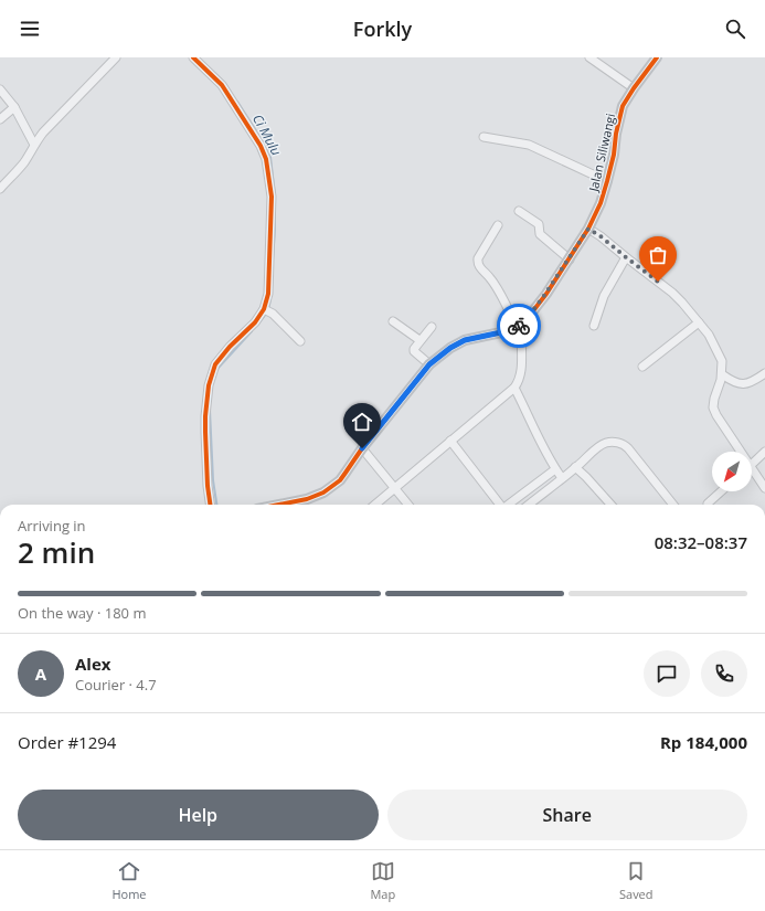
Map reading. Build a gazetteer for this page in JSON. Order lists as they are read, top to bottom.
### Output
{
  "streets": {
    "street": ["Jalan Siliwangi"]
  },
  "water": ["Ci Mulu"],
  "north": "bottom left",
  "page": {
    "header": "Forkly",
    "heading": ["2 min", "Arriving in", "08:32–08:37"],
    "panel": [
      "Alex",
      "Courier · 4.7",
      "Order #1294",
      "Rp 184,000"
    ],
    "bar": "On the way · 180 m",
    "round": "A",
    "buttons": ["Help", "Share"],
    "tabs": ["Home", "Map", "Saved"]
  }
}
